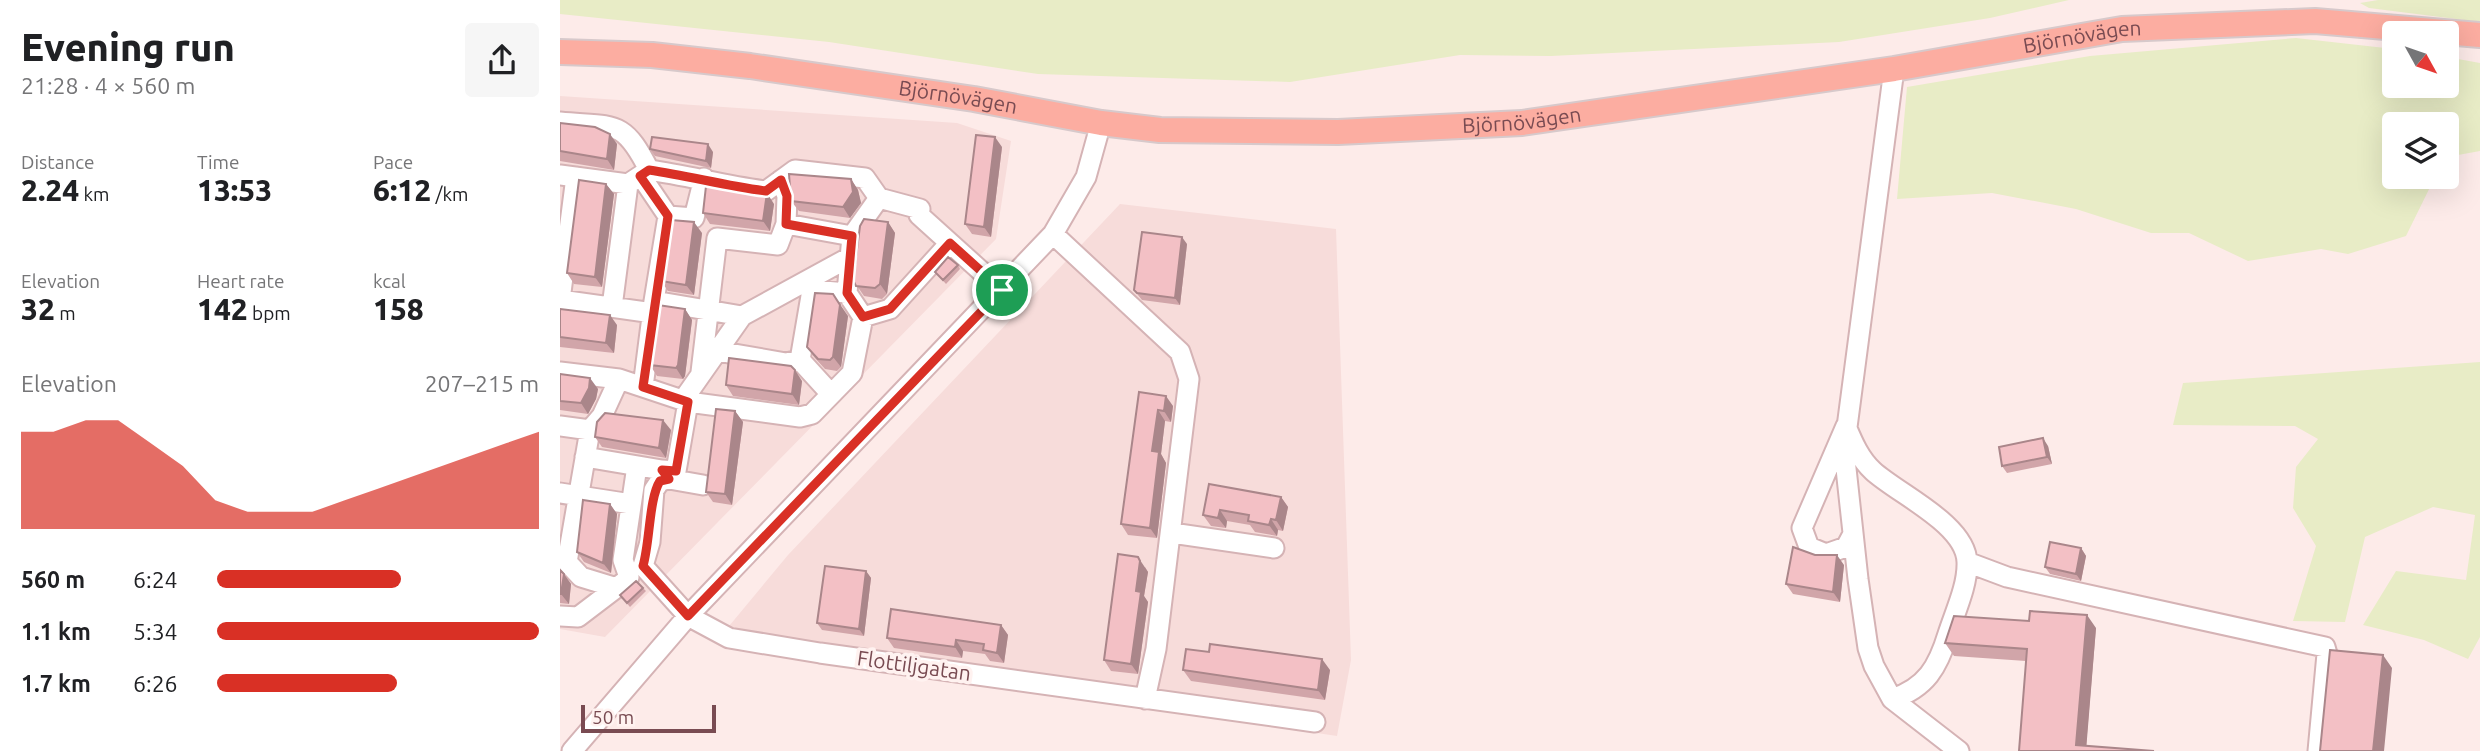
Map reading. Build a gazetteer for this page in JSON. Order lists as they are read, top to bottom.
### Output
{
  "streets": {
    "main road": ["Björnövägen"],
    "street": ["Flottiljgatan"]
  },
  "scale_bar": "50 m",
  "north": "bottom right",
  "page": {
    "heading": ["Evening run", "21:28 · 4 × 560 m"],
    "stats": [
      ["Distance", "2.24 km"],
      ["Time", "13:53"],
      ["Pace", "6:12 /km"],
      ["Elevation", "32 m"],
      ["Heart rate", "142 bpm"],
      ["kcal", "158"]
    ],
    "chart": ["Elevation", "207–215 m"],
    "list": [
      {
        "name": "560 m",
        "note": "6:24"
      },
      {
        "name": "1.1 km",
        "note": "5:34"
      },
      {
        "name": "1.7 km",
        "note": "6:26"
      }
    ],
    "scale": "50 m"
  }
}
